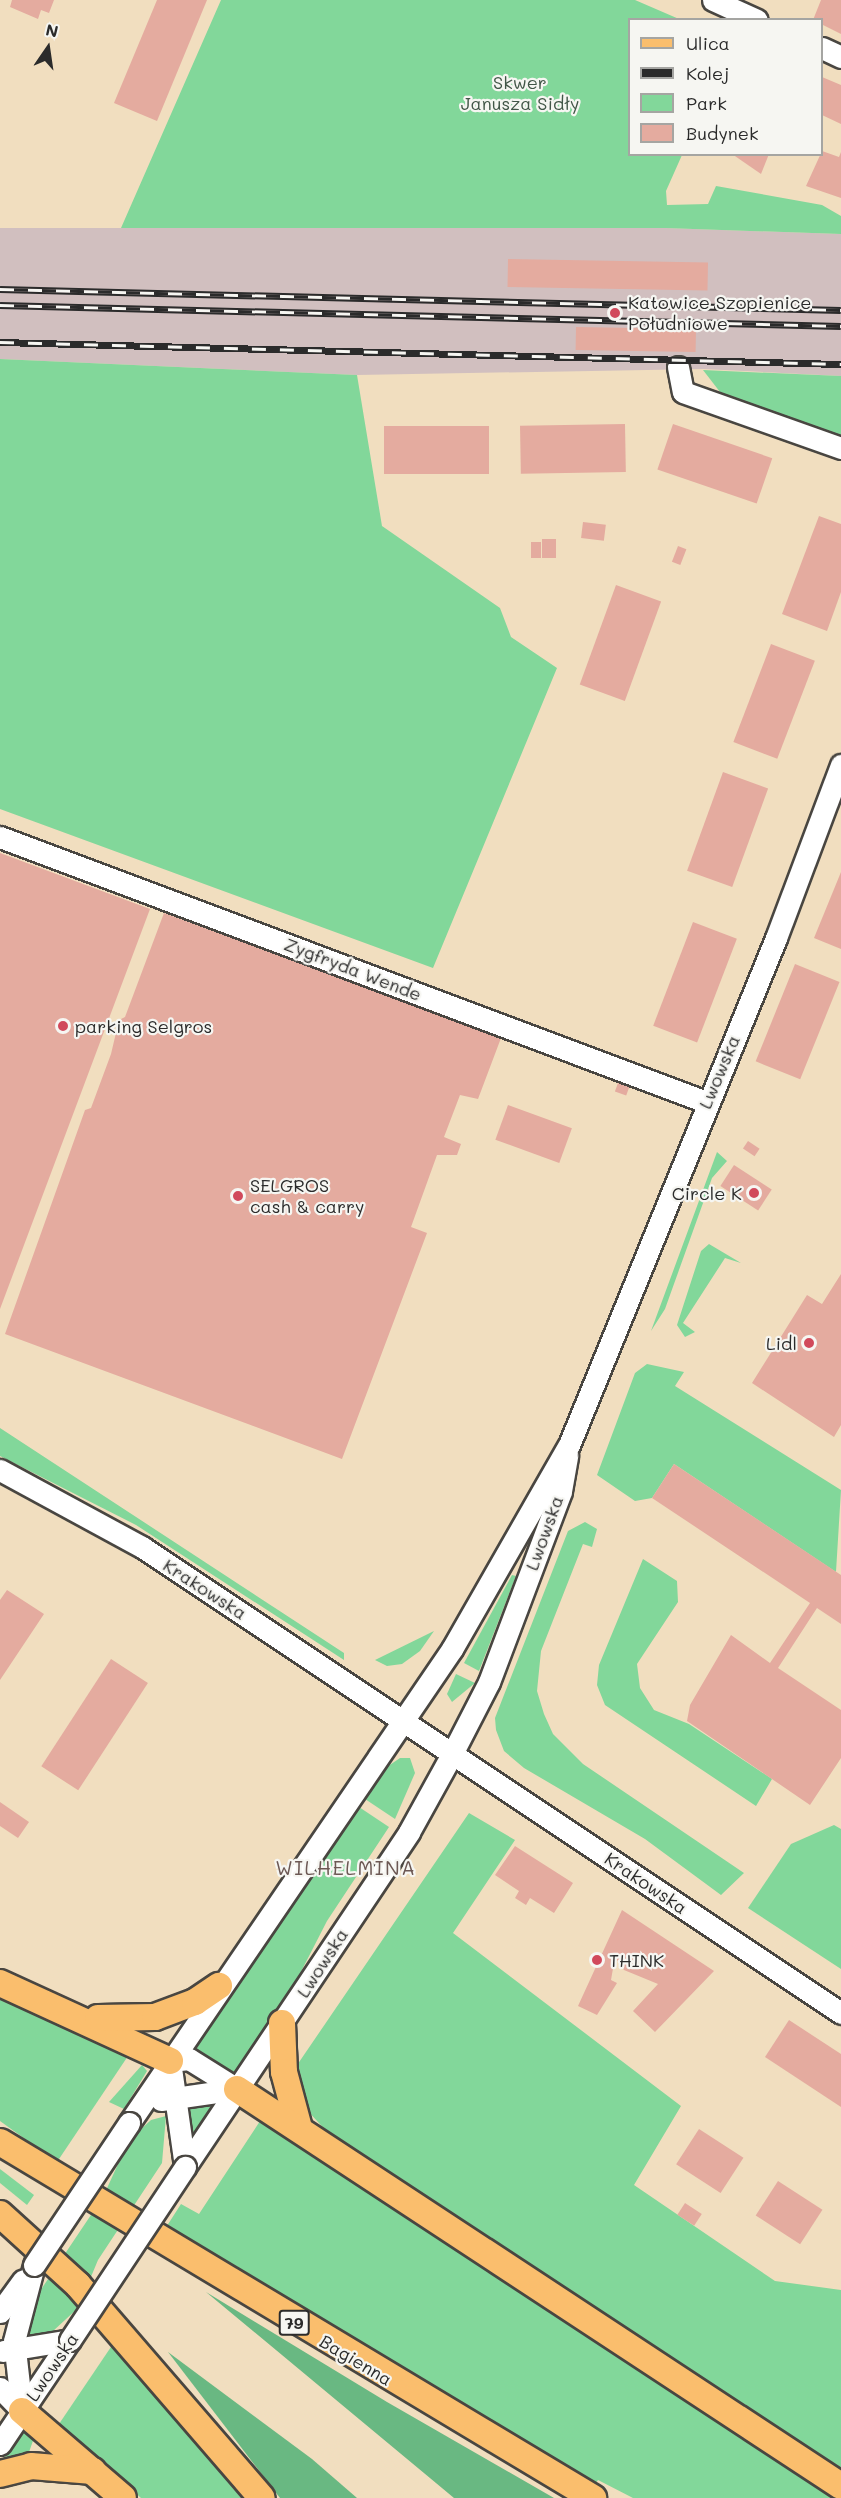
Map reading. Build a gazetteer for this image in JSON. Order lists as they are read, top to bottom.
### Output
{
  "streets": {
    "main road": ["79", "Bagienna"],
    "street": ["Zygfryda Wende", "Lwowska", "Krakowska"]
  },
  "crossings": [
    ["Zygfryda Wende", "Lwowska"],
    ["Lwowska", "Krakowska"]
  ],
  "districts": ["WILHELMINA"],
  "parks": ["Skwer Janusza Sidły"],
  "places": [
    "Katowice Szopienice Południowe",
    "parking Selgros",
    "Circle K",
    "SELGROS cash & carry",
    "Lidl",
    "THINK"
  ],
  "legend": [
    "Ulica",
    "Kolej",
    "Park",
    "Budynek"
  ],
  "north": "top"
}
